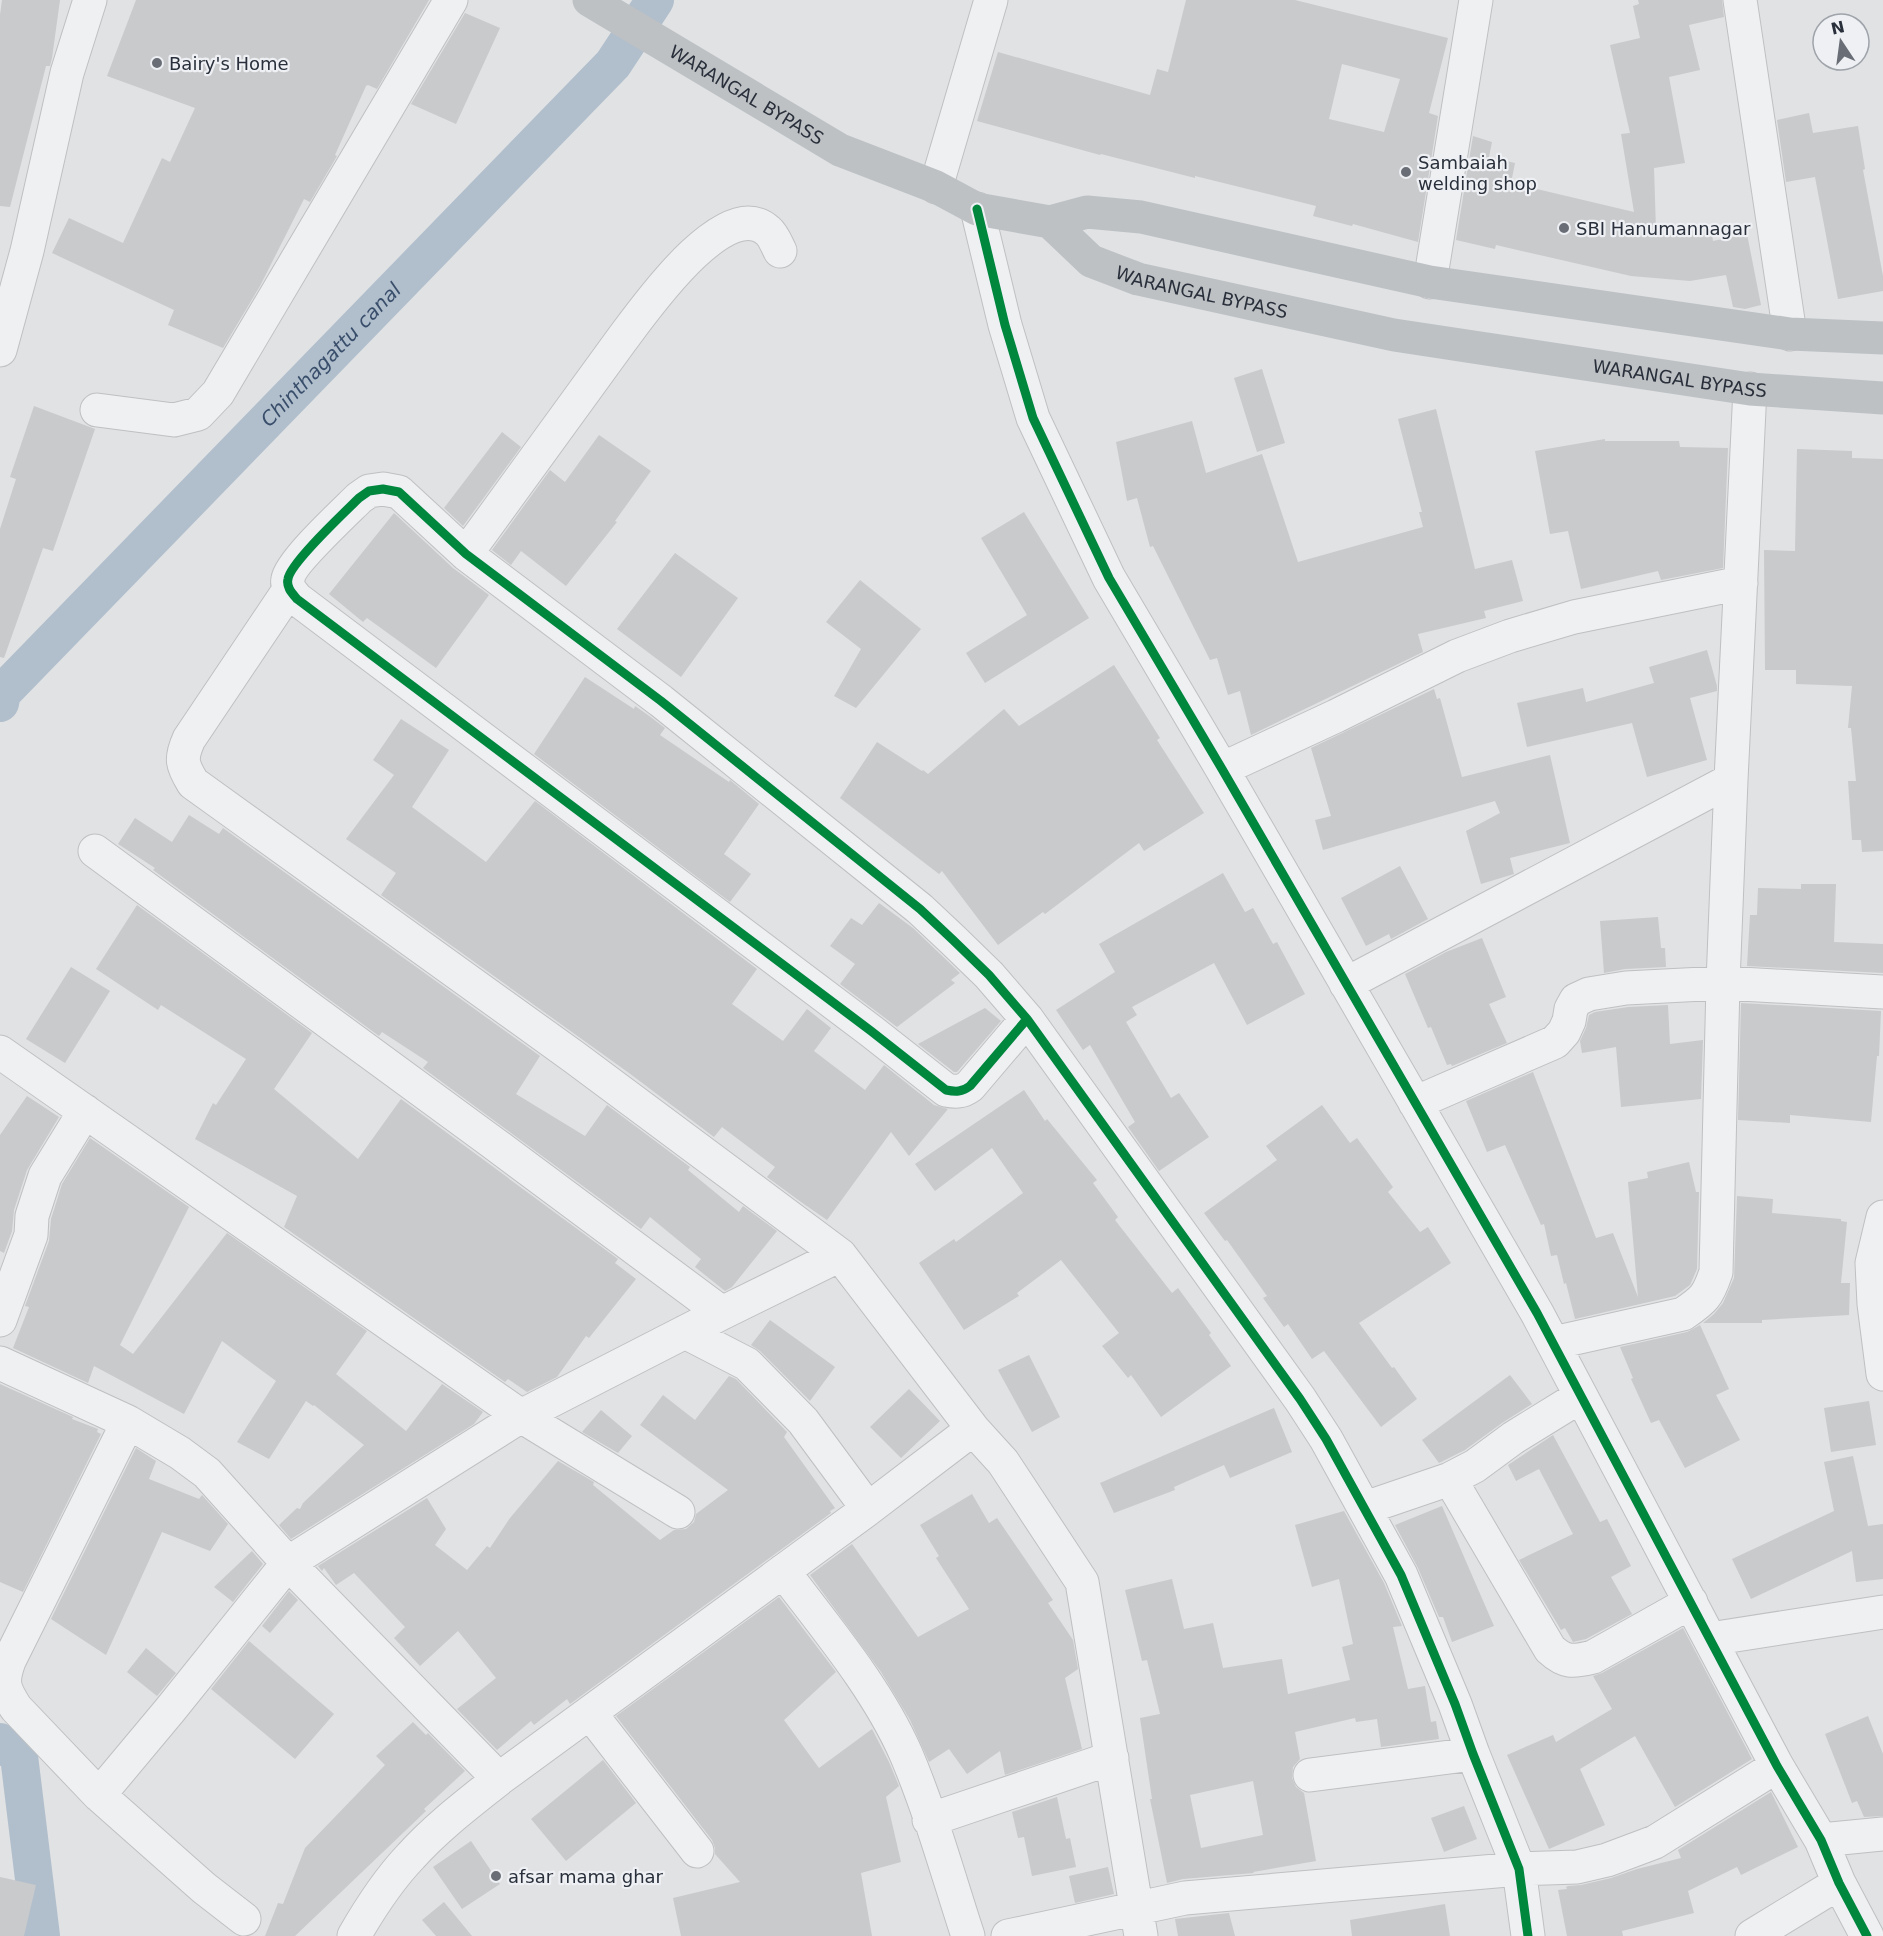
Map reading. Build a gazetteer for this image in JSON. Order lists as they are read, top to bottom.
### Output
{
  "streets": {
    "main road": ["WARANGAL BYPASS"]
  },
  "water": ["Chinthagattu canal"],
  "places": [
    "Bairy's Home",
    "Sambaiah welding shop",
    "SBI Hanumannagar",
    "afsar mama ghar"
  ],
  "north": "top"
}
